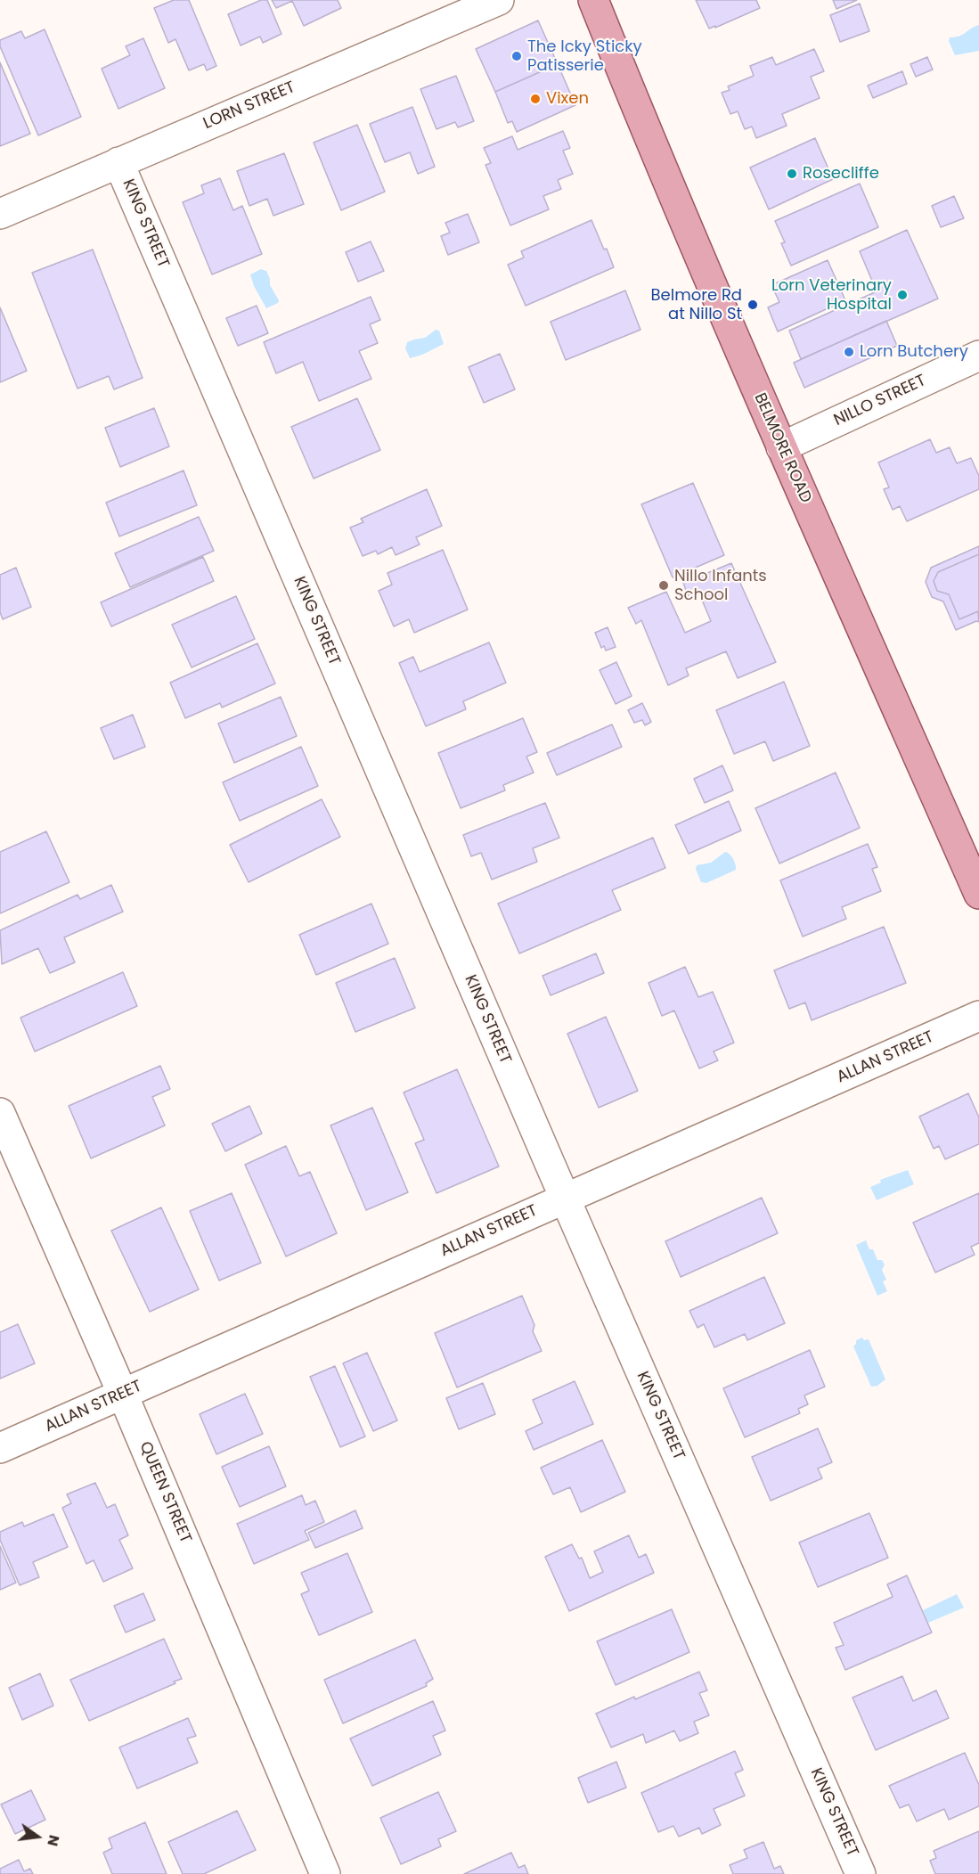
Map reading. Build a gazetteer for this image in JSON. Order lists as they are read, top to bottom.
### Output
{
  "streets": {
    "main road": ["BELMORE ROAD"],
    "street": [
      "LORN STREET",
      "KING STREET",
      "NILLO STREET",
      "ALLAN STREET",
      "QUEEN STREET"
    ]
  },
  "crossings": [
    ["LORN STREET", "KING STREET"],
    ["KING STREET", "ALLAN STREET"],
    ["NILLO STREET", "BELMORE ROAD"],
    ["ALLAN STREET", "QUEEN STREET"]
  ],
  "places": [
    "The Icky Sticky Patisserie",
    "Vixen",
    "Rosecliffe",
    "Lorn Veterinary Hospital",
    "Belmore Rd at Nillo St",
    "Lorn Butchery",
    "Nillo Infants School"
  ],
  "north": "right"
}
